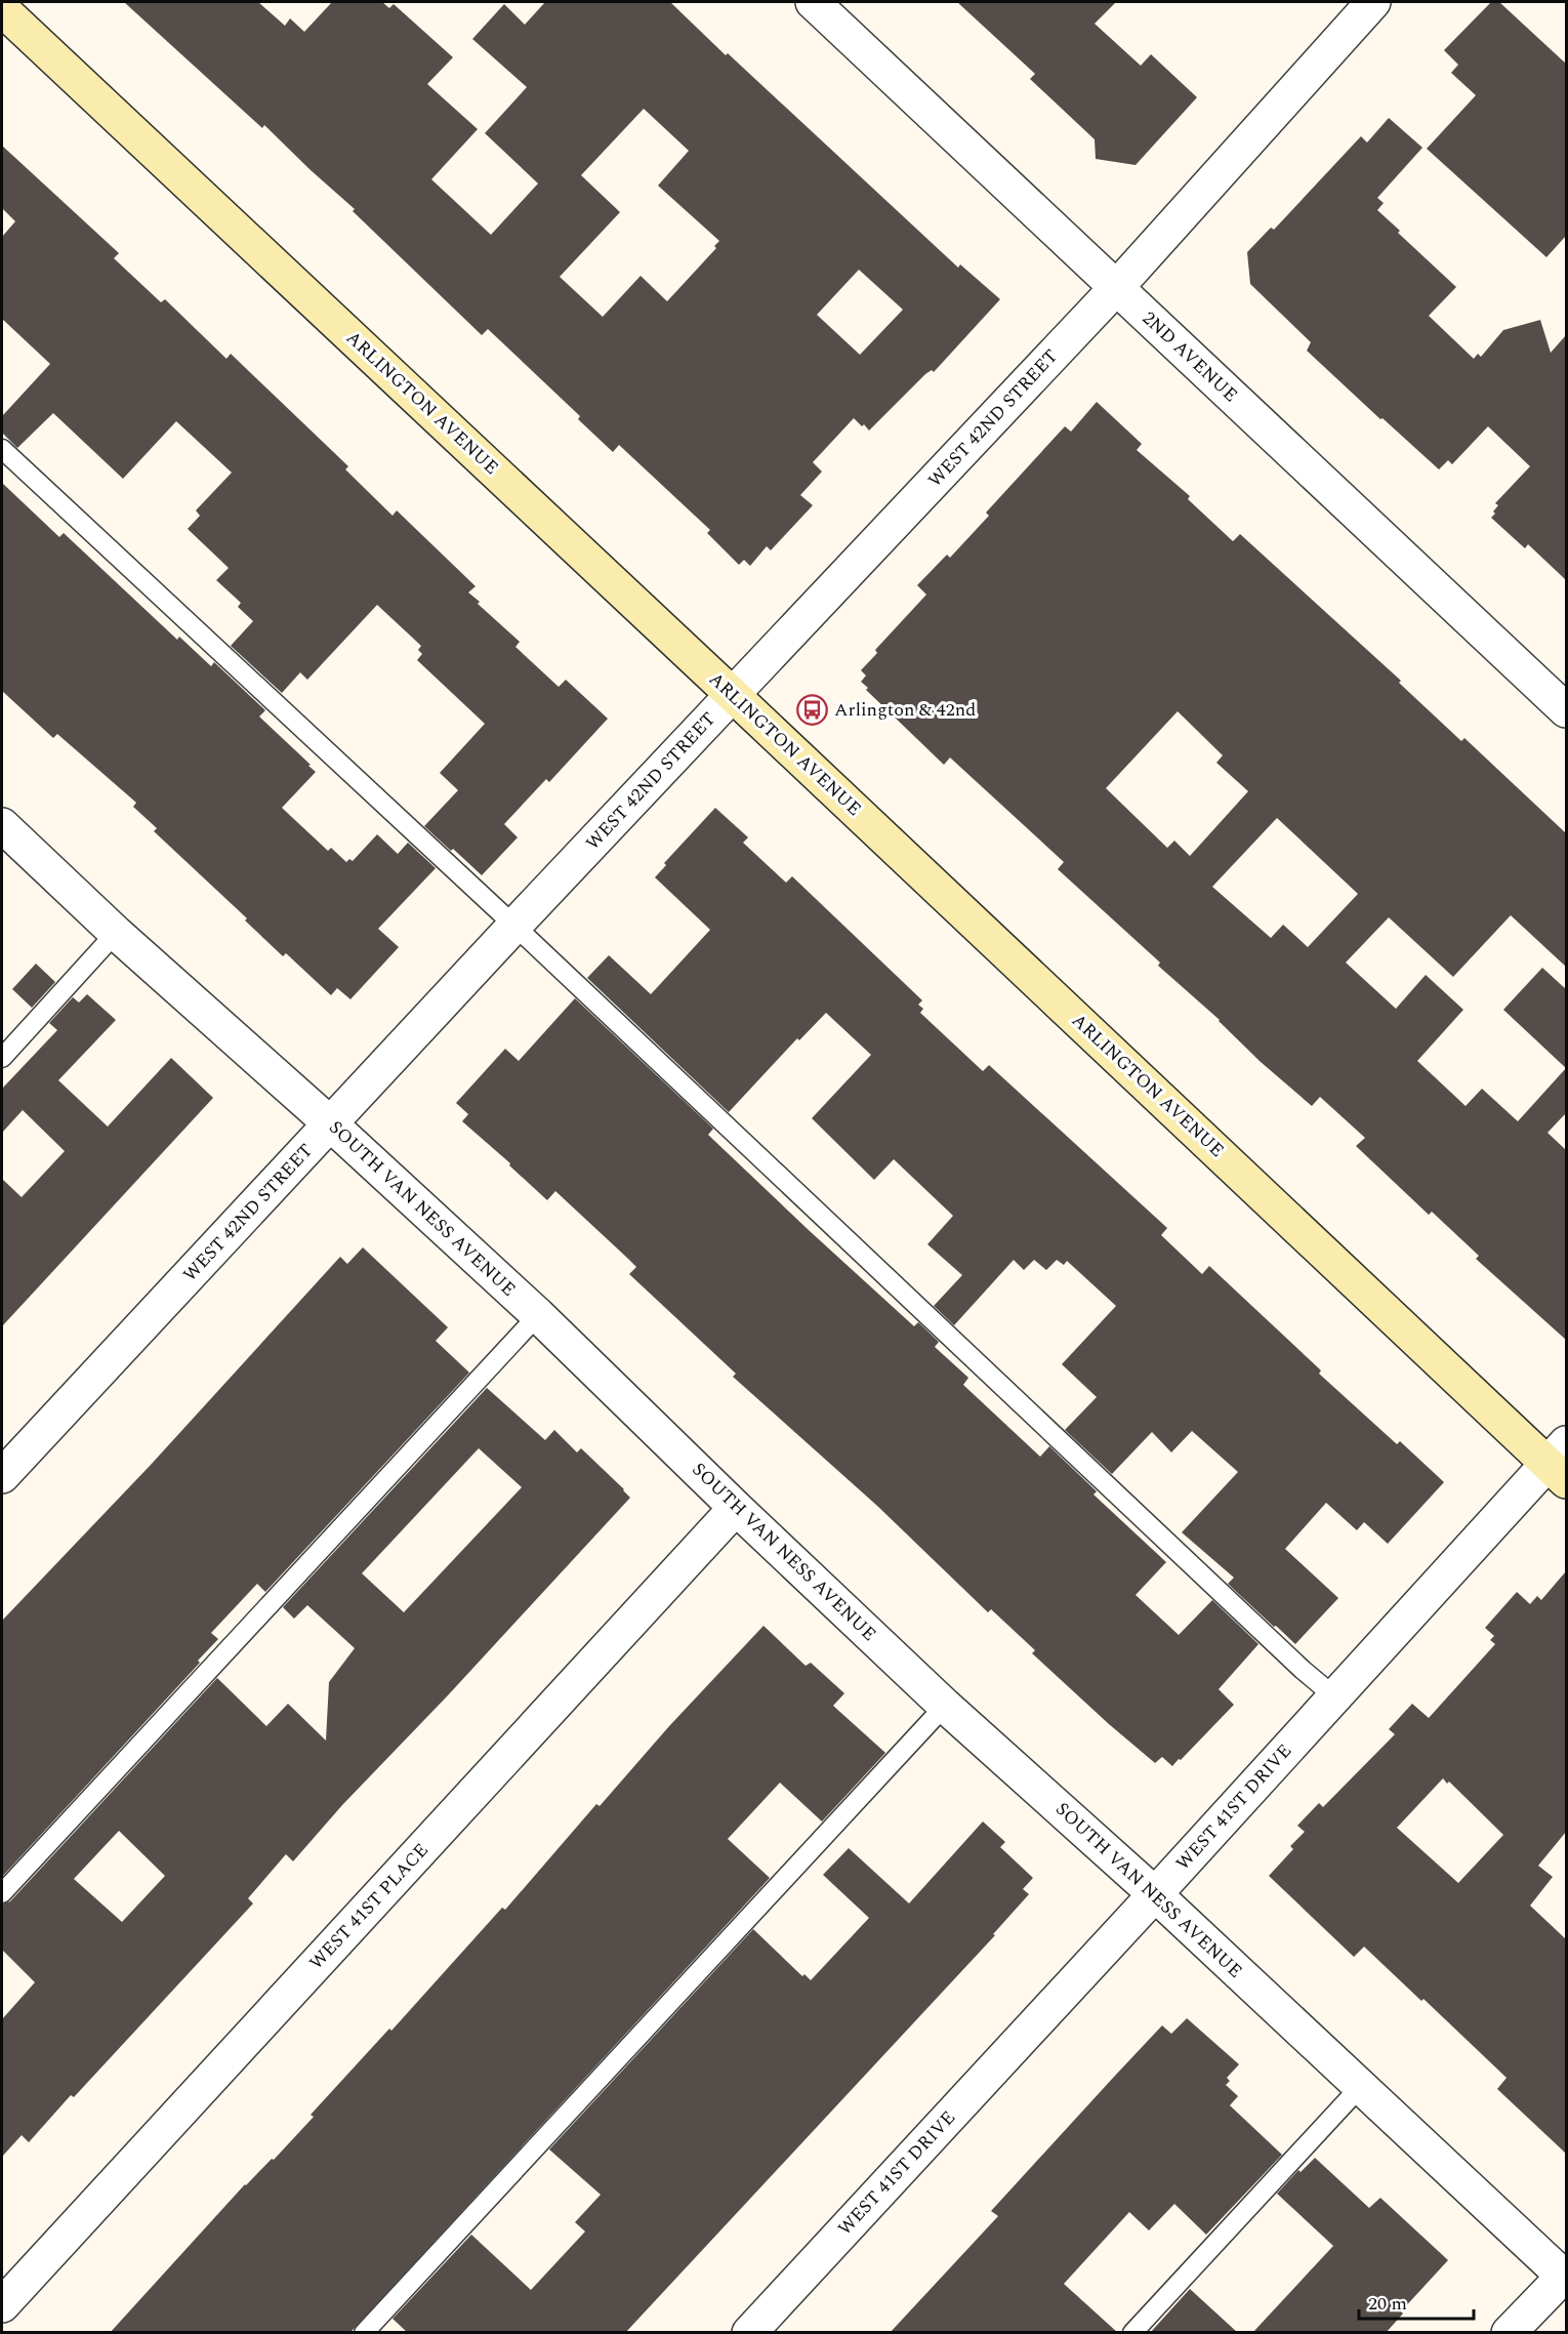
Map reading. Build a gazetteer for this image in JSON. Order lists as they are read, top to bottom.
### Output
{
  "streets": {
    "main road": ["ARLINGTON AVENUE"],
    "street": [
      "2ND AVENUE",
      "WEST 42ND STREET",
      "SOUTH VAN NESS AVENUE",
      "WEST 41ST DRIVE",
      "WEST 41ST PLACE"
    ]
  },
  "crossings": [
    ["2ND AVENUE", "WEST 42ND STREET"],
    ["ARLINGTON AVENUE", "WEST 42ND STREET"],
    ["ARLINGTON AVENUE", "WEST 41ST DRIVE"],
    ["WEST 42ND STREET", "SOUTH VAN NESS AVENUE"],
    ["SOUTH VAN NESS AVENUE", "WEST 41ST DRIVE"],
    ["SOUTH VAN NESS AVENUE", "WEST 41ST PLACE"]
  ],
  "places": {
    "bus stop": ["Arlington & 42nd"]
  },
  "scale_bar": "20 m"
}
